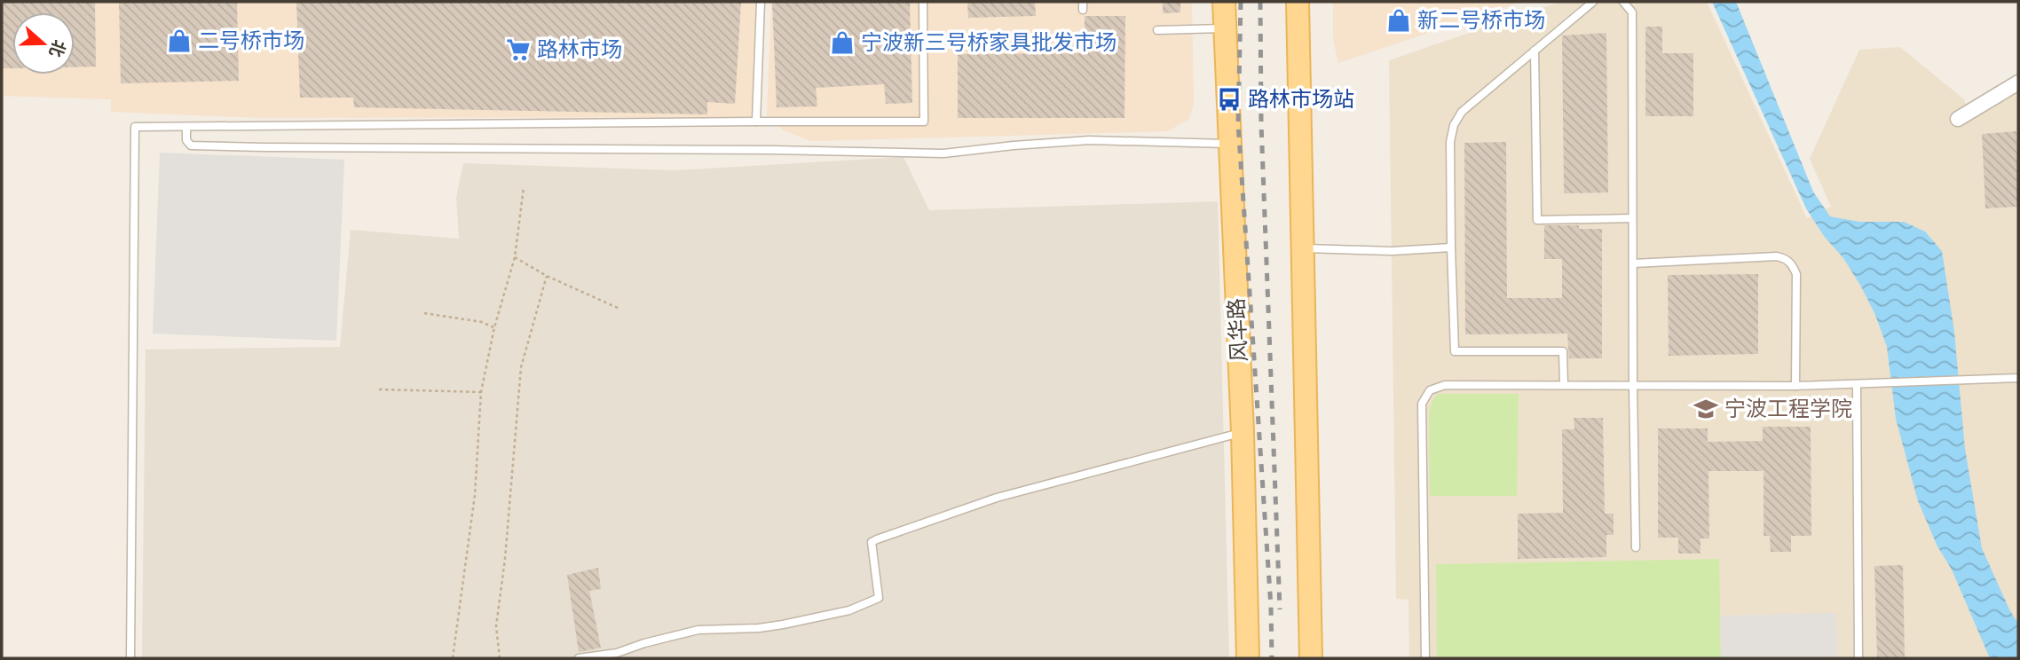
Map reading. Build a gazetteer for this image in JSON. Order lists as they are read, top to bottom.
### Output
{
  "streets": {
    "main road": ["风华路"]
  },
  "places": {
    "shop": ["新二号桥市场", "二号桥市场", "宁波新三号桥家具批发市场"],
    "supermarket": ["路林市场"],
    "bus stop": ["路林市场站"],
    "school or university": ["宁波工程学院"]
  },
  "north": "right"
}
